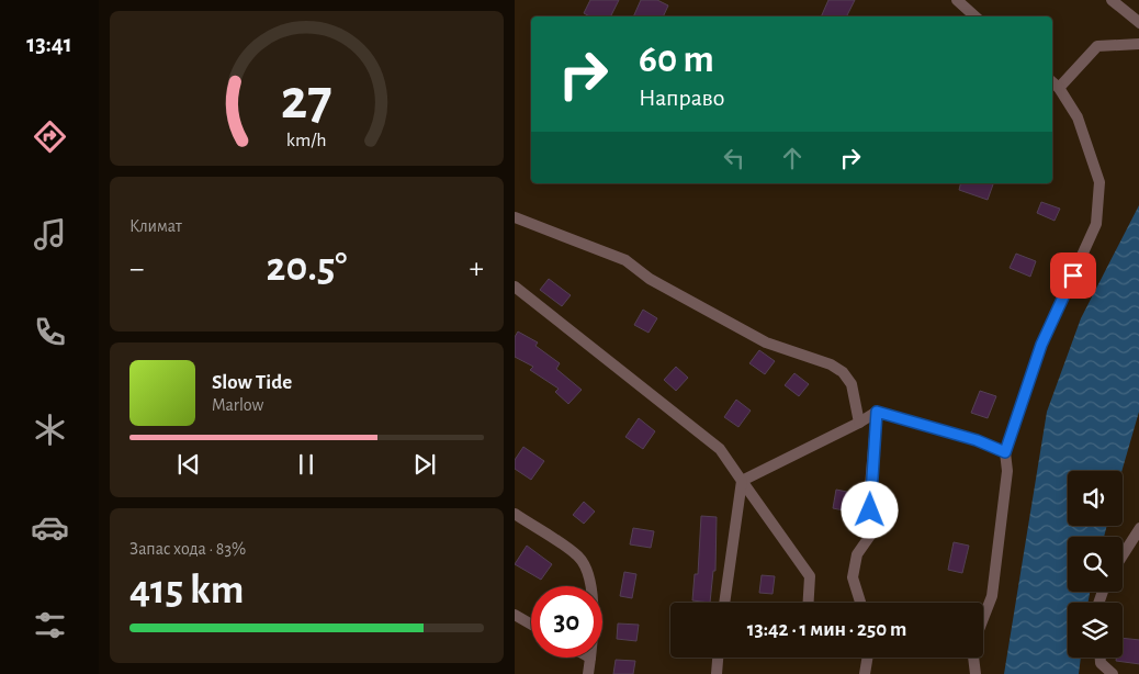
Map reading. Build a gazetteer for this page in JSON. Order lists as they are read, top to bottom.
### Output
{
  "page": {
    "tabs": "13:41",
    "turn": ["60 m", "Направо"],
    "tile": [
      "Климат",
      ["Запас хода · 83%", "415 km"]
    ],
    "heat": ["−", "20.5°", "+"],
    "song": ["Slow Tide", "Marlow"],
    "limit": "30",
    "trip": "13:42 · 1 мин · 250 m",
    "gauge": ["27", "km/h"]
  }
}
